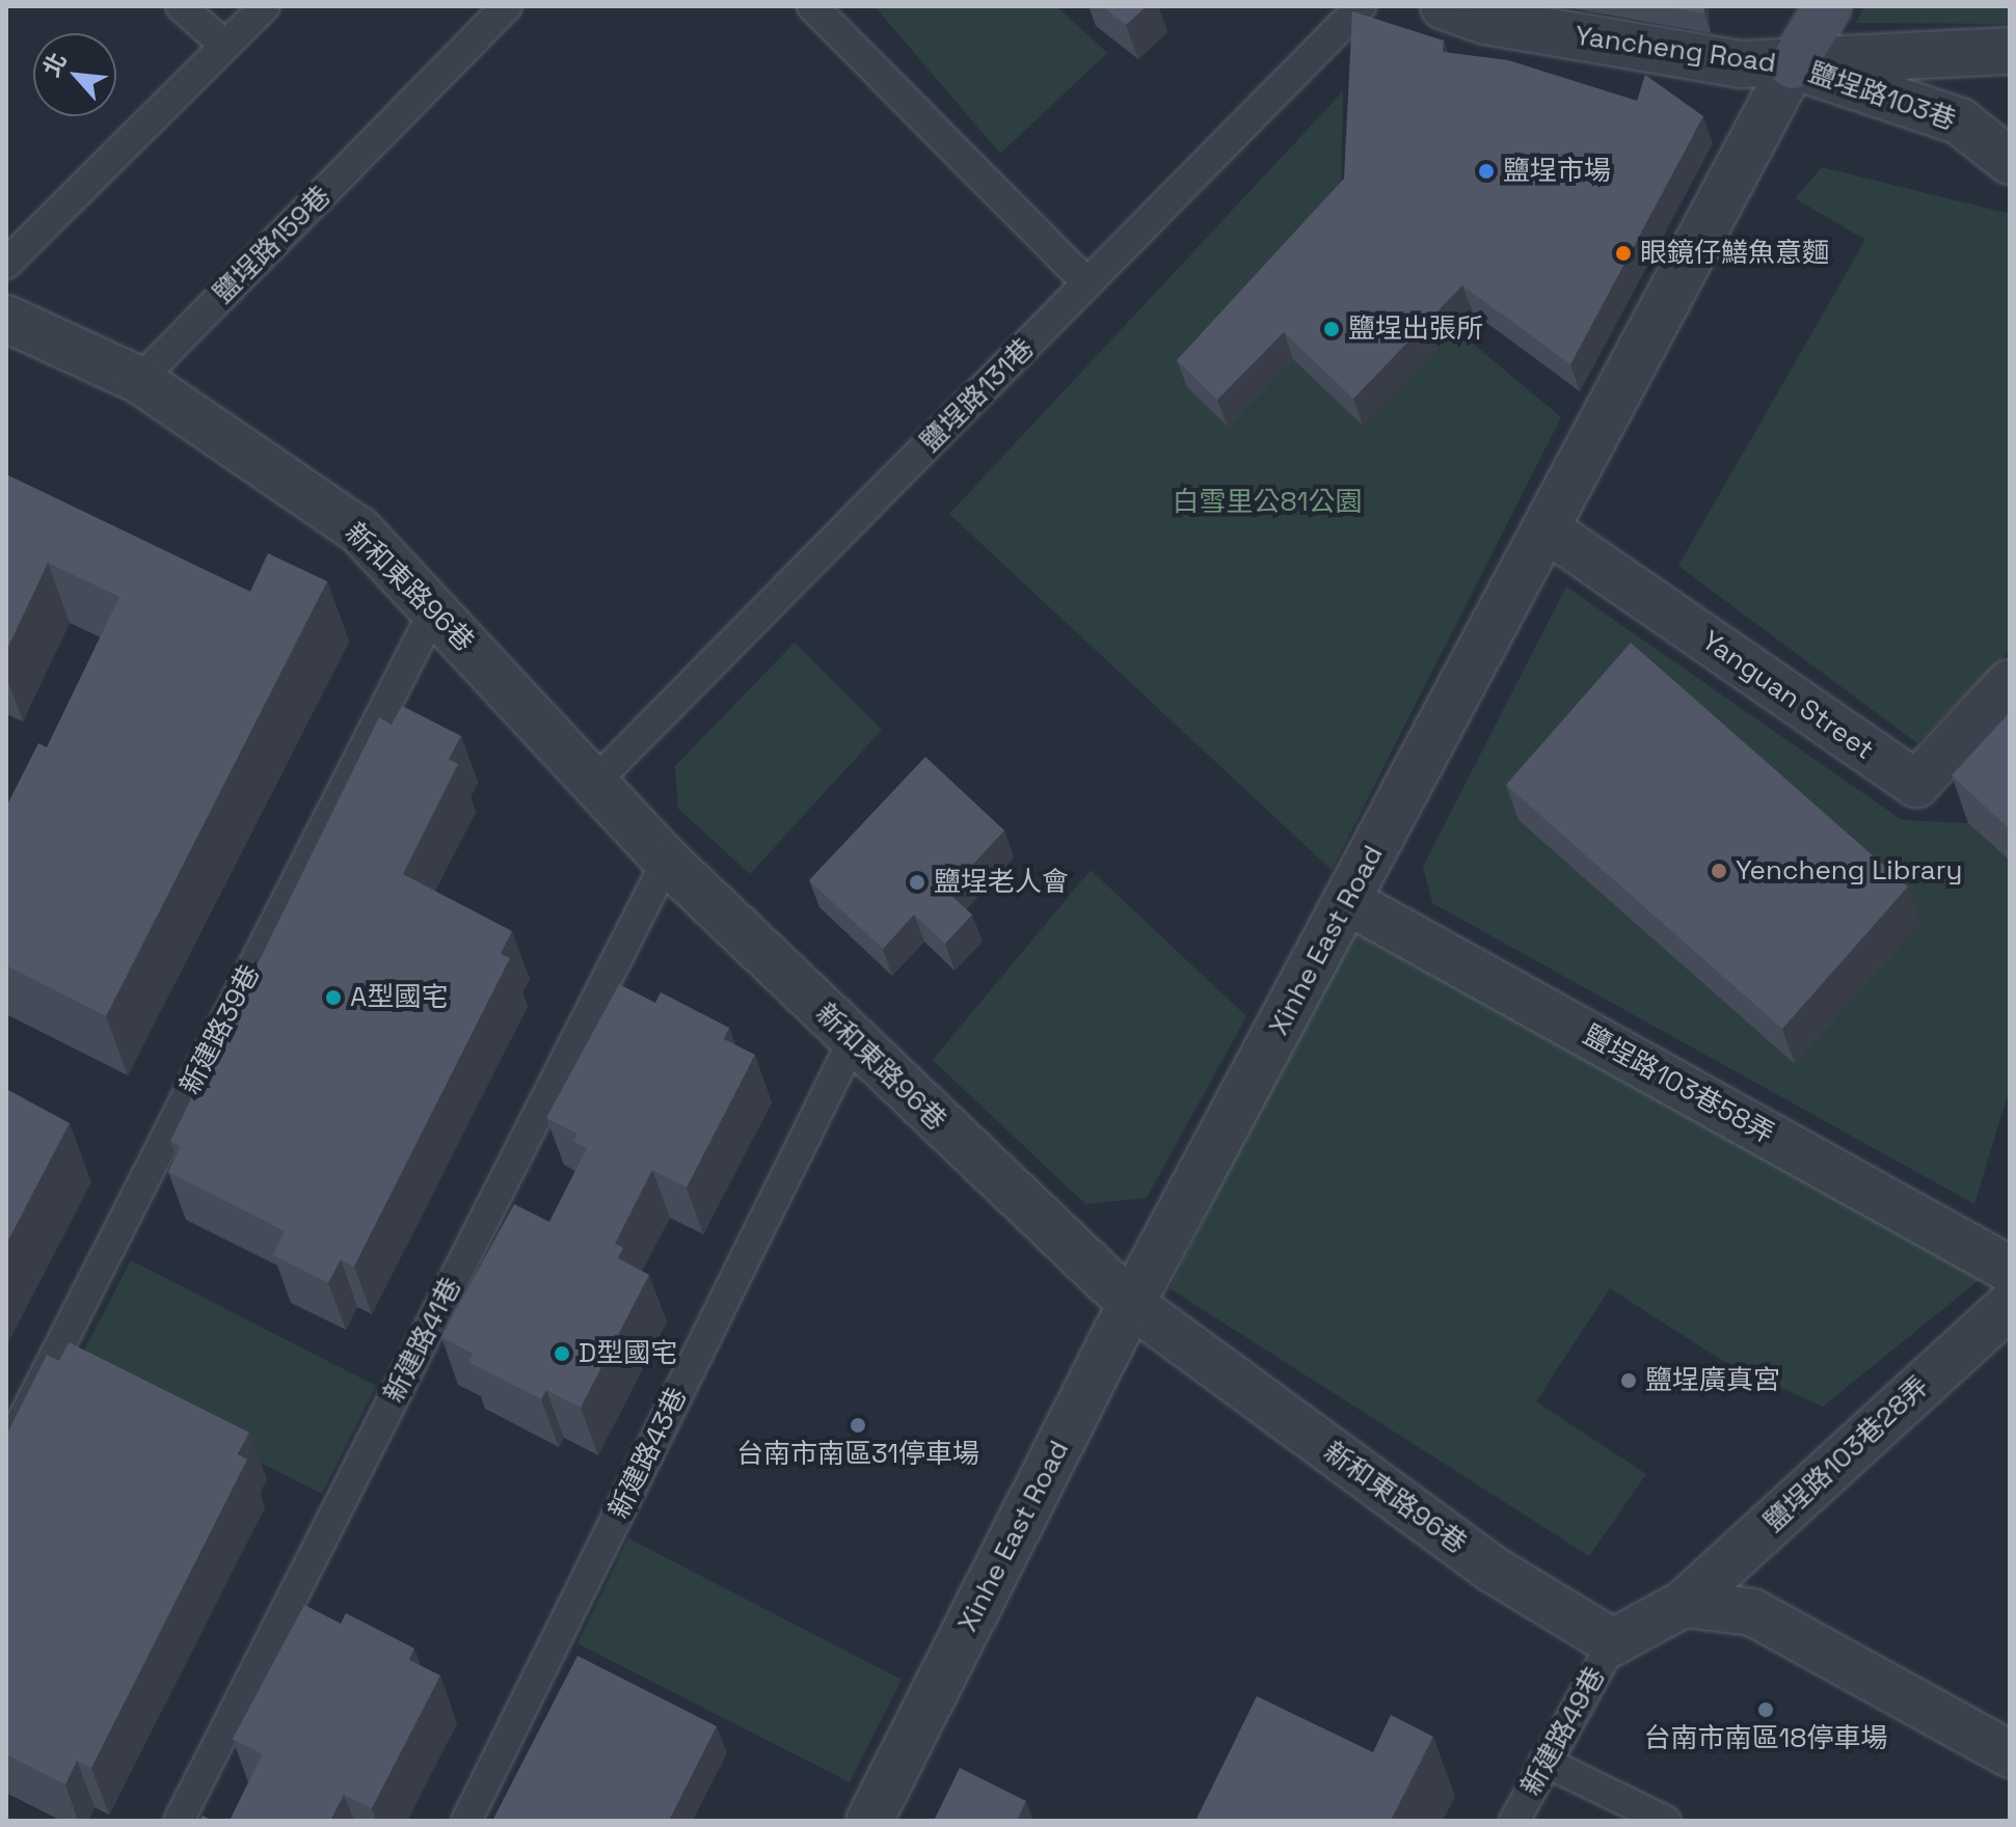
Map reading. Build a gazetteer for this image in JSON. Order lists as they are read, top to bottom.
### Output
{
  "streets": {
    "street": [
      "Yancheng Road",
      "鹽埕路103巷",
      "新和東路96巷",
      "Yanguan Street",
      "Xinhe East Road",
      "鹽埕路103巷58弄",
      "鹽埕路103巷28弄"
    ],
    "lane": [
      "鹽埕路159巷",
      "鹽埕路131巷",
      "新建路39巷",
      "新建路41巷",
      "新建路43巷",
      "新建路49巷"
    ]
  },
  "crossings": [
    ["Yancheng Road", "鹽埕路103巷"],
    ["Yancheng Road", "Xinhe East Road"],
    ["鹽埕路103巷", "Xinhe East Road"],
    ["鹽埕路159巷", "新和東路96巷"],
    ["鹽埕路131巷", "新和東路96巷"],
    ["新和東路96巷", "Xinhe East Road"],
    ["新和東路96巷", "新建路39巷"],
    ["新和東路96巷", "新建路41巷"],
    ["新和東路96巷", "新建路43巷"],
    ["新和東路96巷", "新建路49巷"],
    ["Yanguan Street", "Xinhe East Road"],
    ["Xinhe East Road", "鹽埕路103巷58弄"]
  ],
  "parks": ["白雪里公81公園"],
  "places": [
    "鹽埕市場",
    "眼鏡仔鱔魚意麵",
    "鹽埕出張所",
    "Yencheng Library",
    "鹽埕老人會",
    "A型國宅",
    "D型國宅",
    "鹽埕廣真宮",
    "台南市南區31停車場",
    "台南市南區18停車場"
  ],
  "north": "top left"
}
